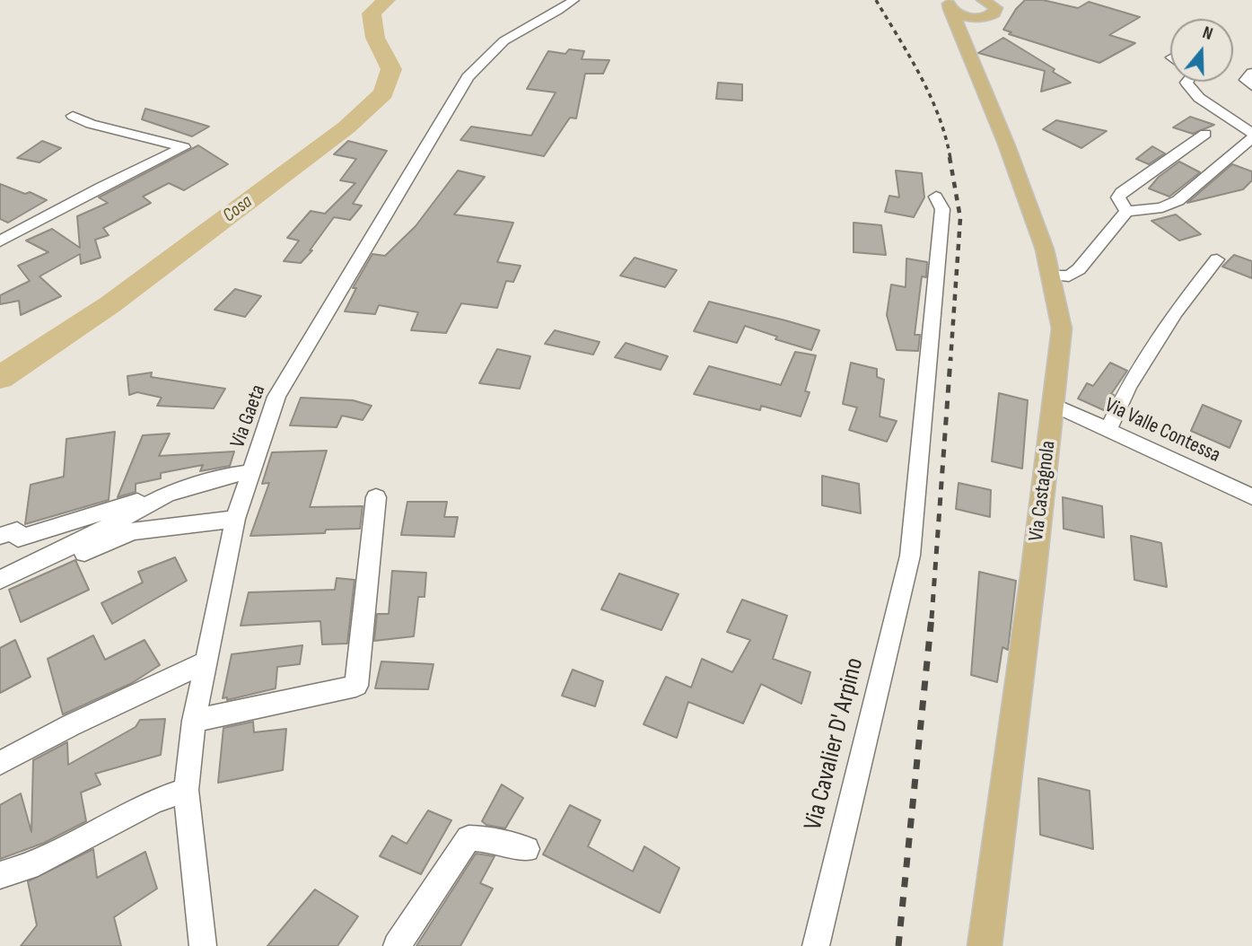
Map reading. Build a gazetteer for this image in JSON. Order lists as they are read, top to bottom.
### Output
{
  "streets": {
    "main road": ["Via Castagnola"],
    "street": ["Via Gaeta", "Via Valle Contessa", "Via Cavalier D' Arpino"]
  },
  "crossings": [
    ["Via Valle Contessa", "Via Castagnola"]
  ],
  "water": ["Cosa"],
  "north": "top"
}
